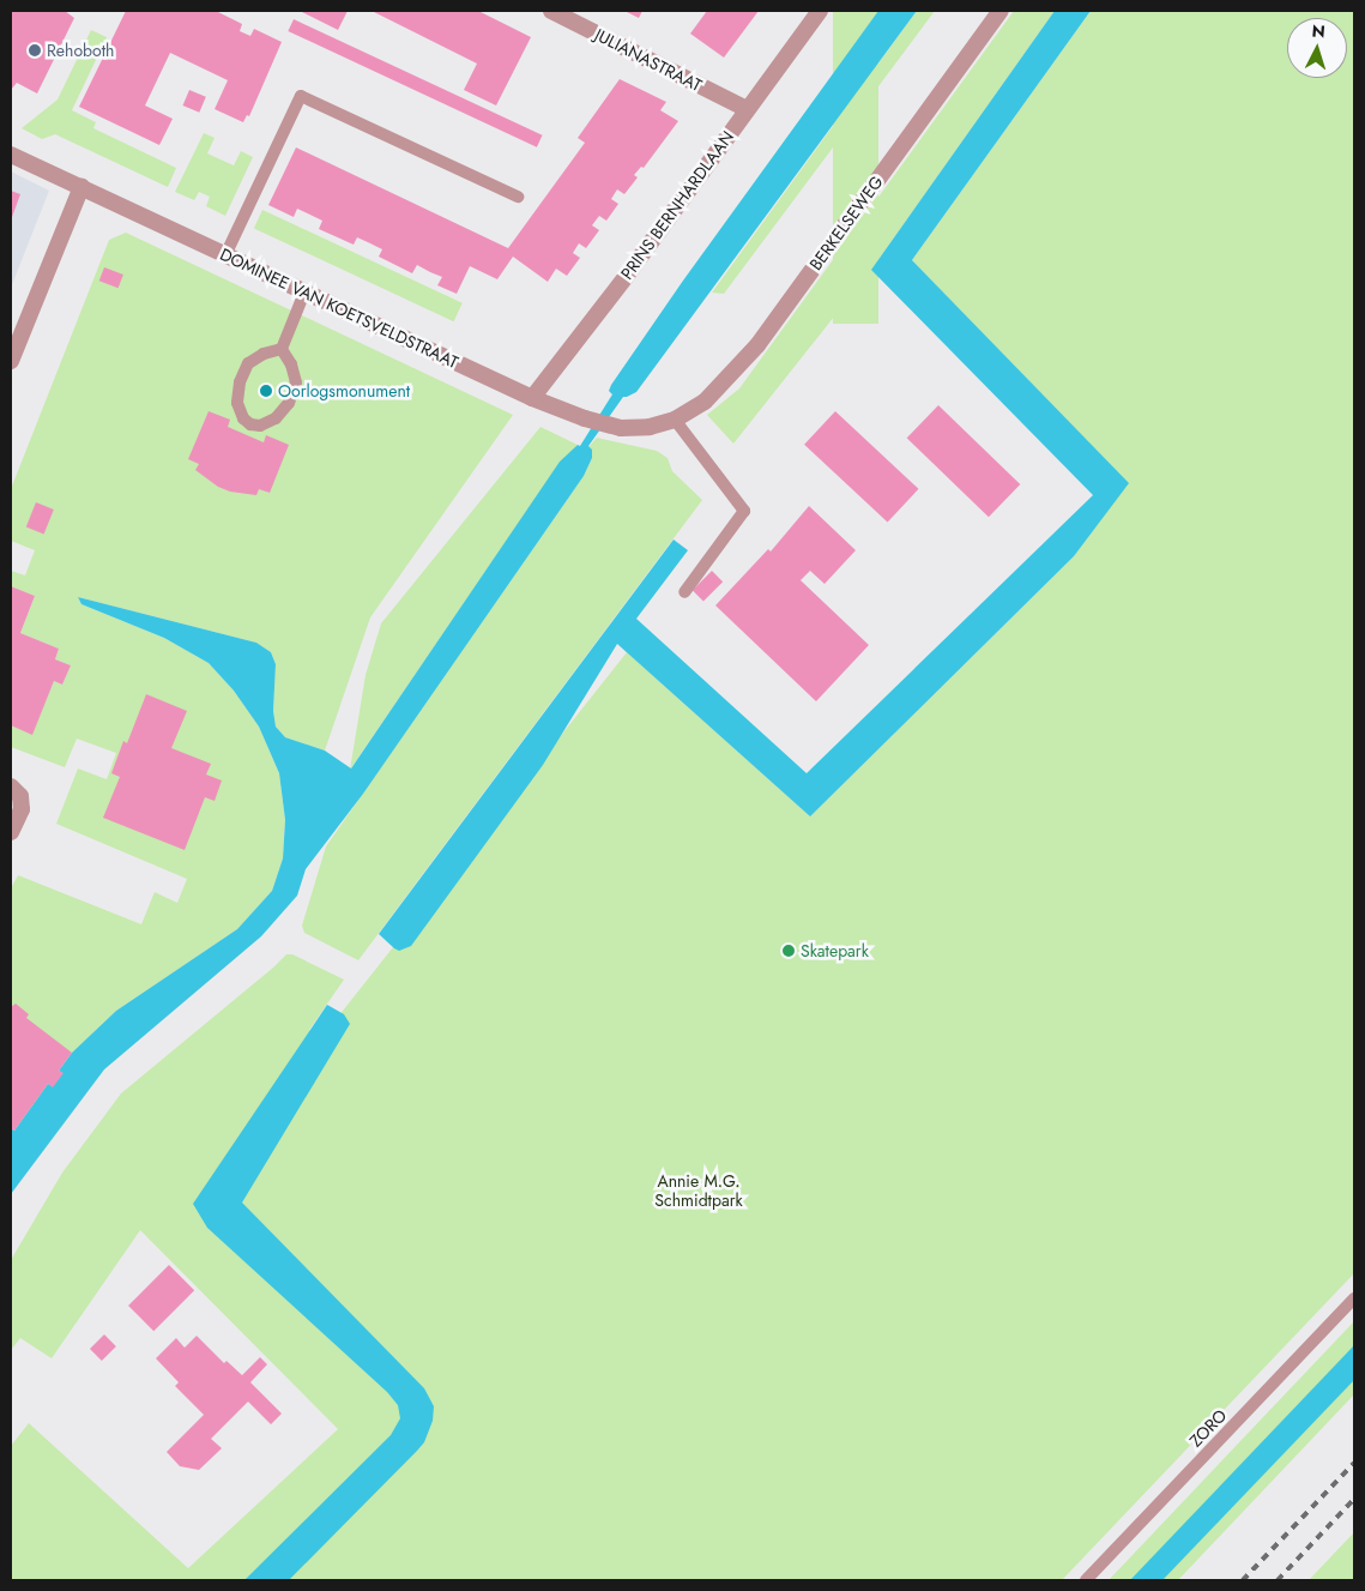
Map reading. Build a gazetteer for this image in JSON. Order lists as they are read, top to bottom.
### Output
{
  "streets": {
    "street": [
      "JULIANASTRAAT",
      "PRINS BERNHARDLAAN",
      "BERKELSEWEG",
      "DOMINEE VAN KOETSVELDSTRAAT"
    ],
    "lane": ["ZORO"]
  },
  "crossings": [
    ["JULIANASTRAAT", "PRINS BERNHARDLAAN"],
    ["PRINS BERNHARDLAAN", "DOMINEE VAN KOETSVELDSTRAAT"],
    ["BERKELSEWEG", "DOMINEE VAN KOETSVELDSTRAAT"]
  ],
  "parks": ["Annie M.G. Schmidtpark"],
  "places": ["Rehoboth", "Oorlogsmonument", "Skatepark"],
  "north": "top"
}
